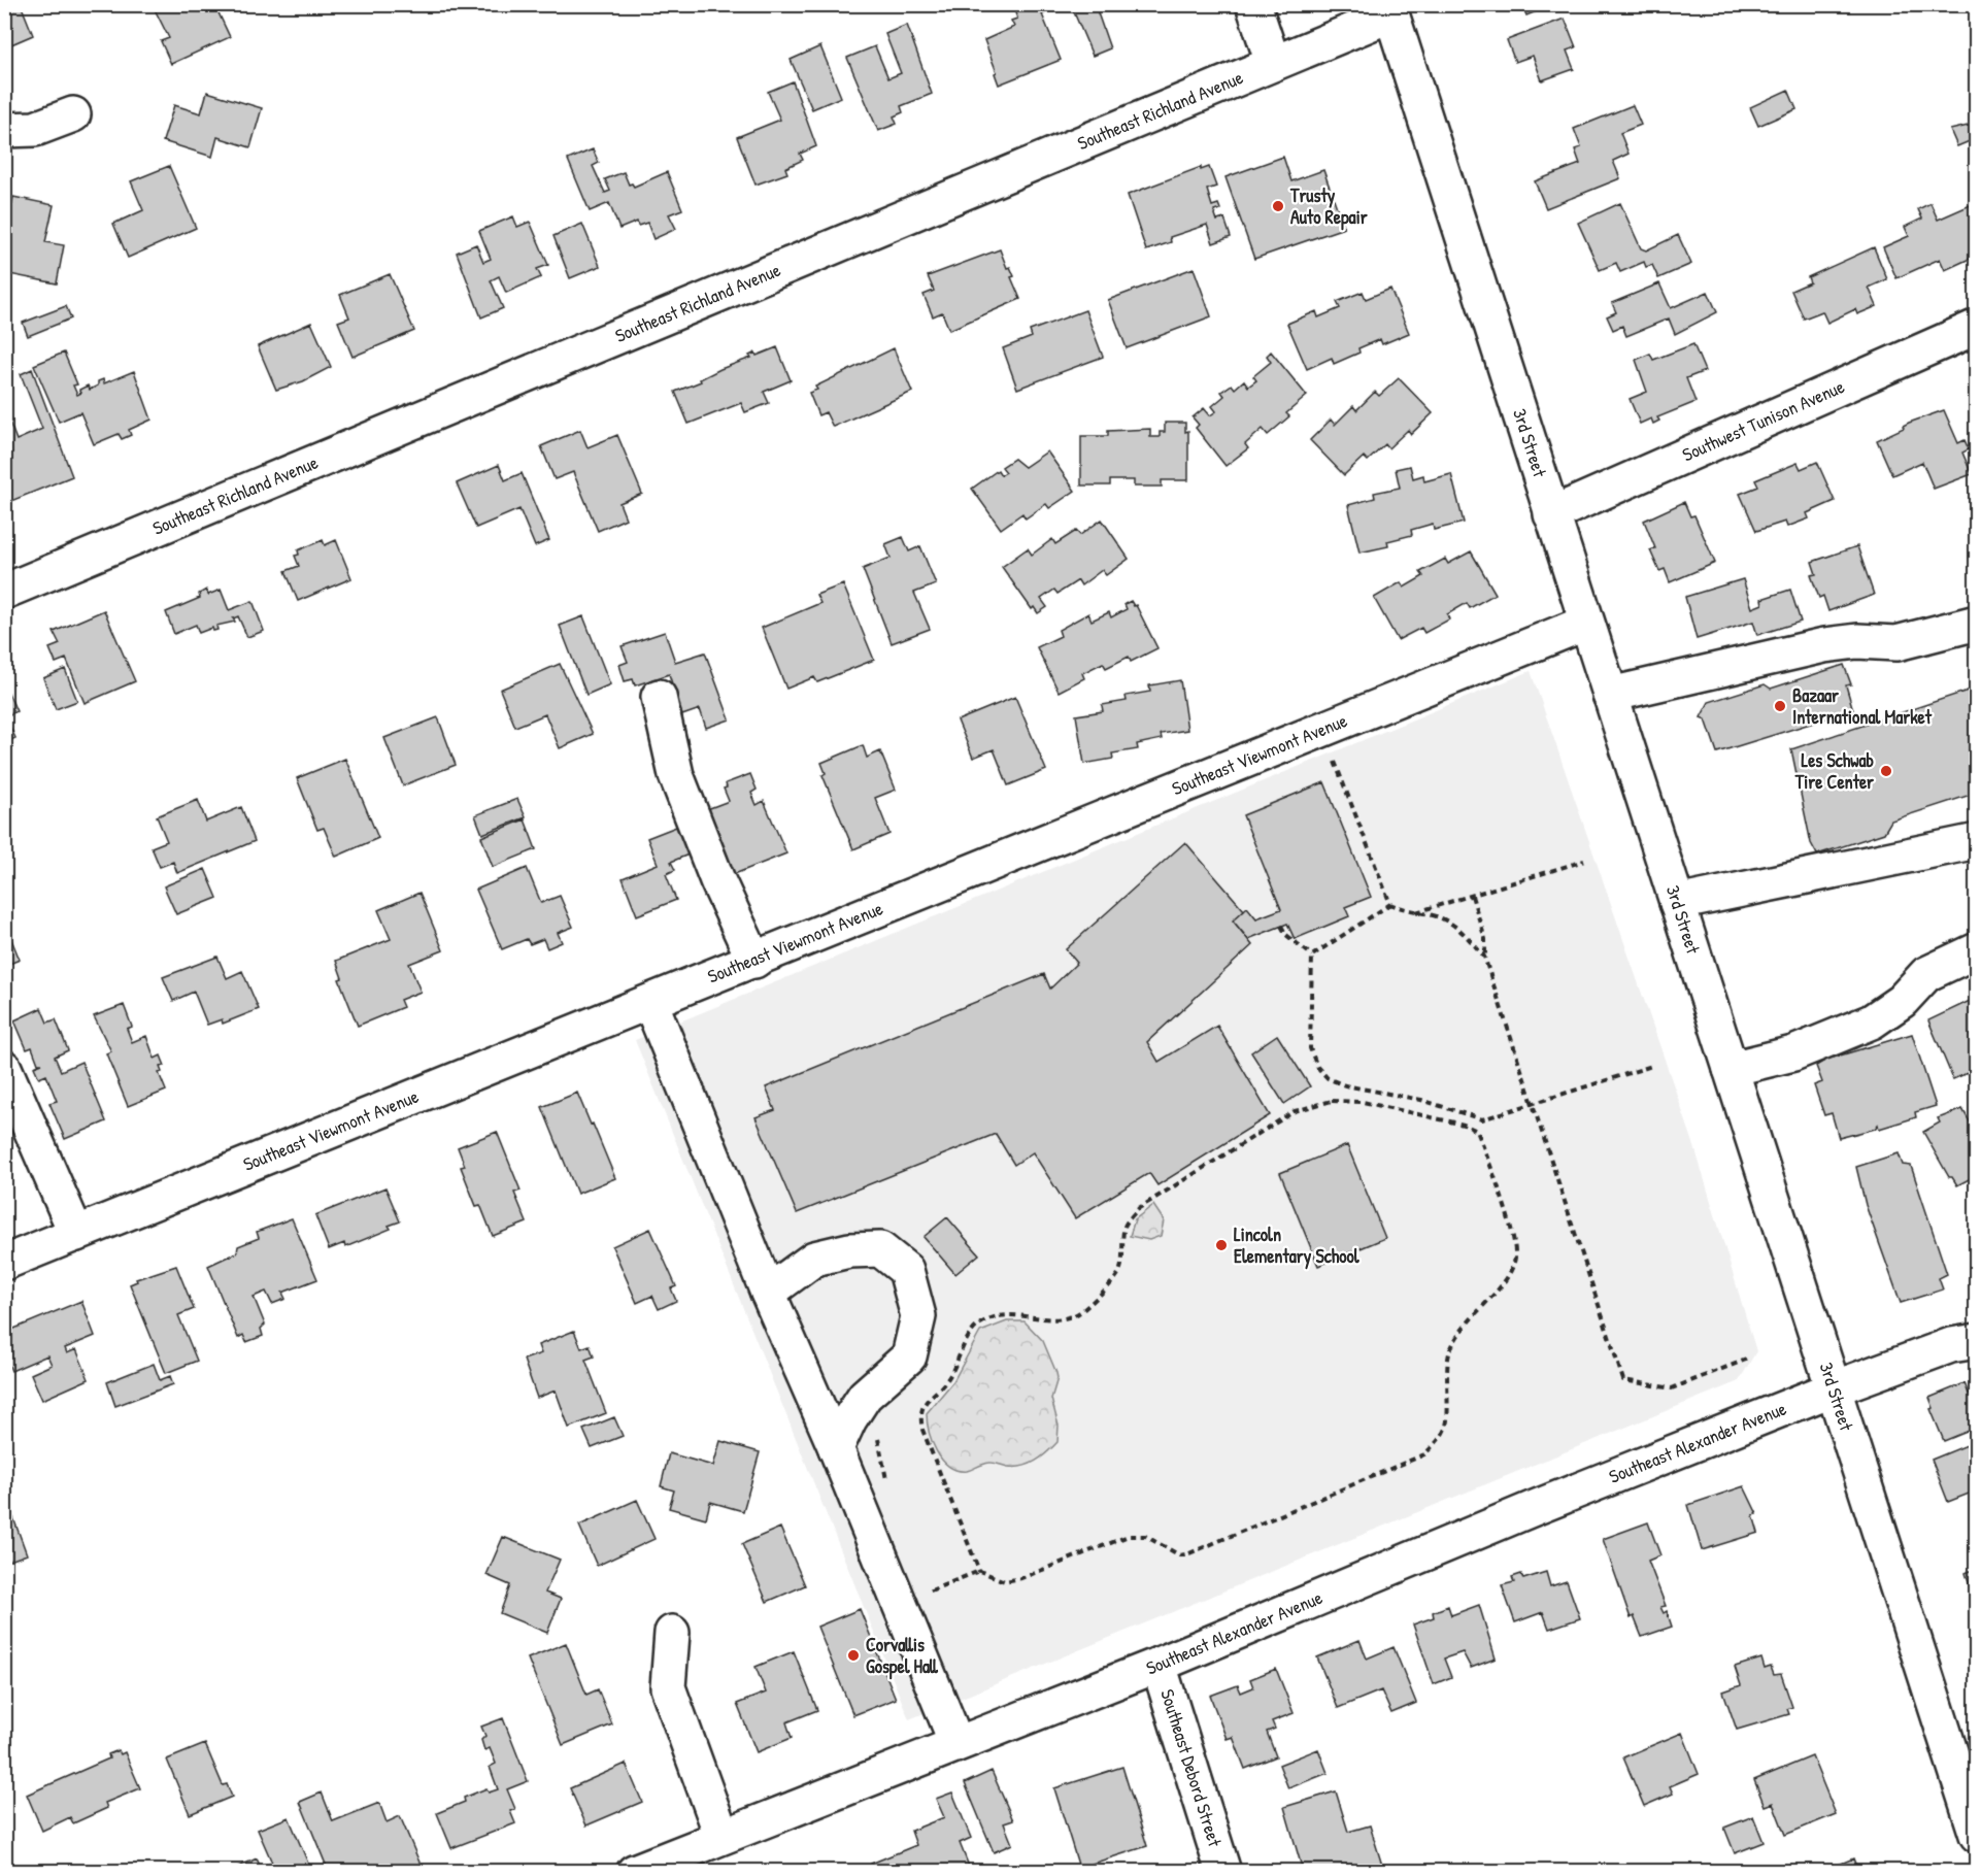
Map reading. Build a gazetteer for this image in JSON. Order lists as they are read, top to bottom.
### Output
{
  "streets": {
    "main road": [
      "Southeast Richland Avenue",
      "Southwest Tunison Avenue",
      "3rd Street",
      "Southeast Viewmont Avenue",
      "Southeast Alexander Avenue",
      "Southeast Debord Street"
    ]
  },
  "crossings": [
    ["Southeast Richland Avenue", "3rd Street"],
    ["Southwest Tunison Avenue", "3rd Street"],
    ["3rd Street", "Southeast Viewmont Avenue"],
    ["3rd Street", "Southeast Alexander Avenue"],
    ["Southeast Alexander Avenue", "Southeast Debord Street"]
  ],
  "places": [
    "Trusty Auto Repair",
    "Bazaar International Market",
    "Les Schwab Tire Center",
    "Lincoln Elementary School",
    "Corvallis Gospel Hall"
  ]
}
